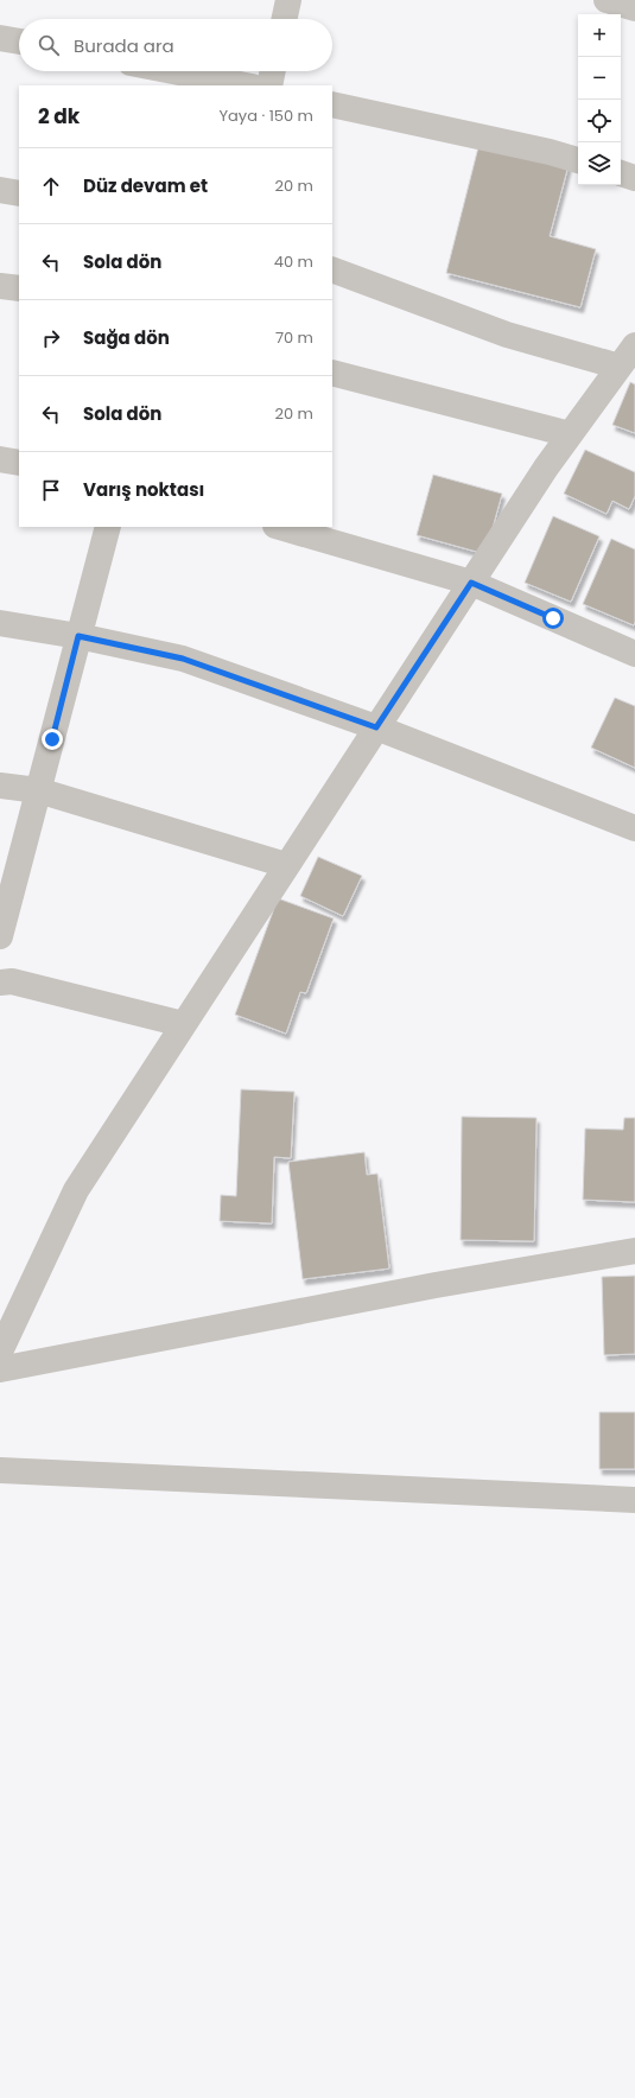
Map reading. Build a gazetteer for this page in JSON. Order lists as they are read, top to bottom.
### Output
{
  "page": {
    "map_buttons": ["+", "−"],
    "search": "Burada ara",
    "heading": ["2 dk", "Yaya · 150 m"],
    "list": [
      ["Düz devam et", "20 m"],
      ["Sola dön", "40 m"],
      ["Sağa dön", "70 m"],
      ["Sola dön", "20 m"],
      "Varış noktası"
    ]
  }
}
